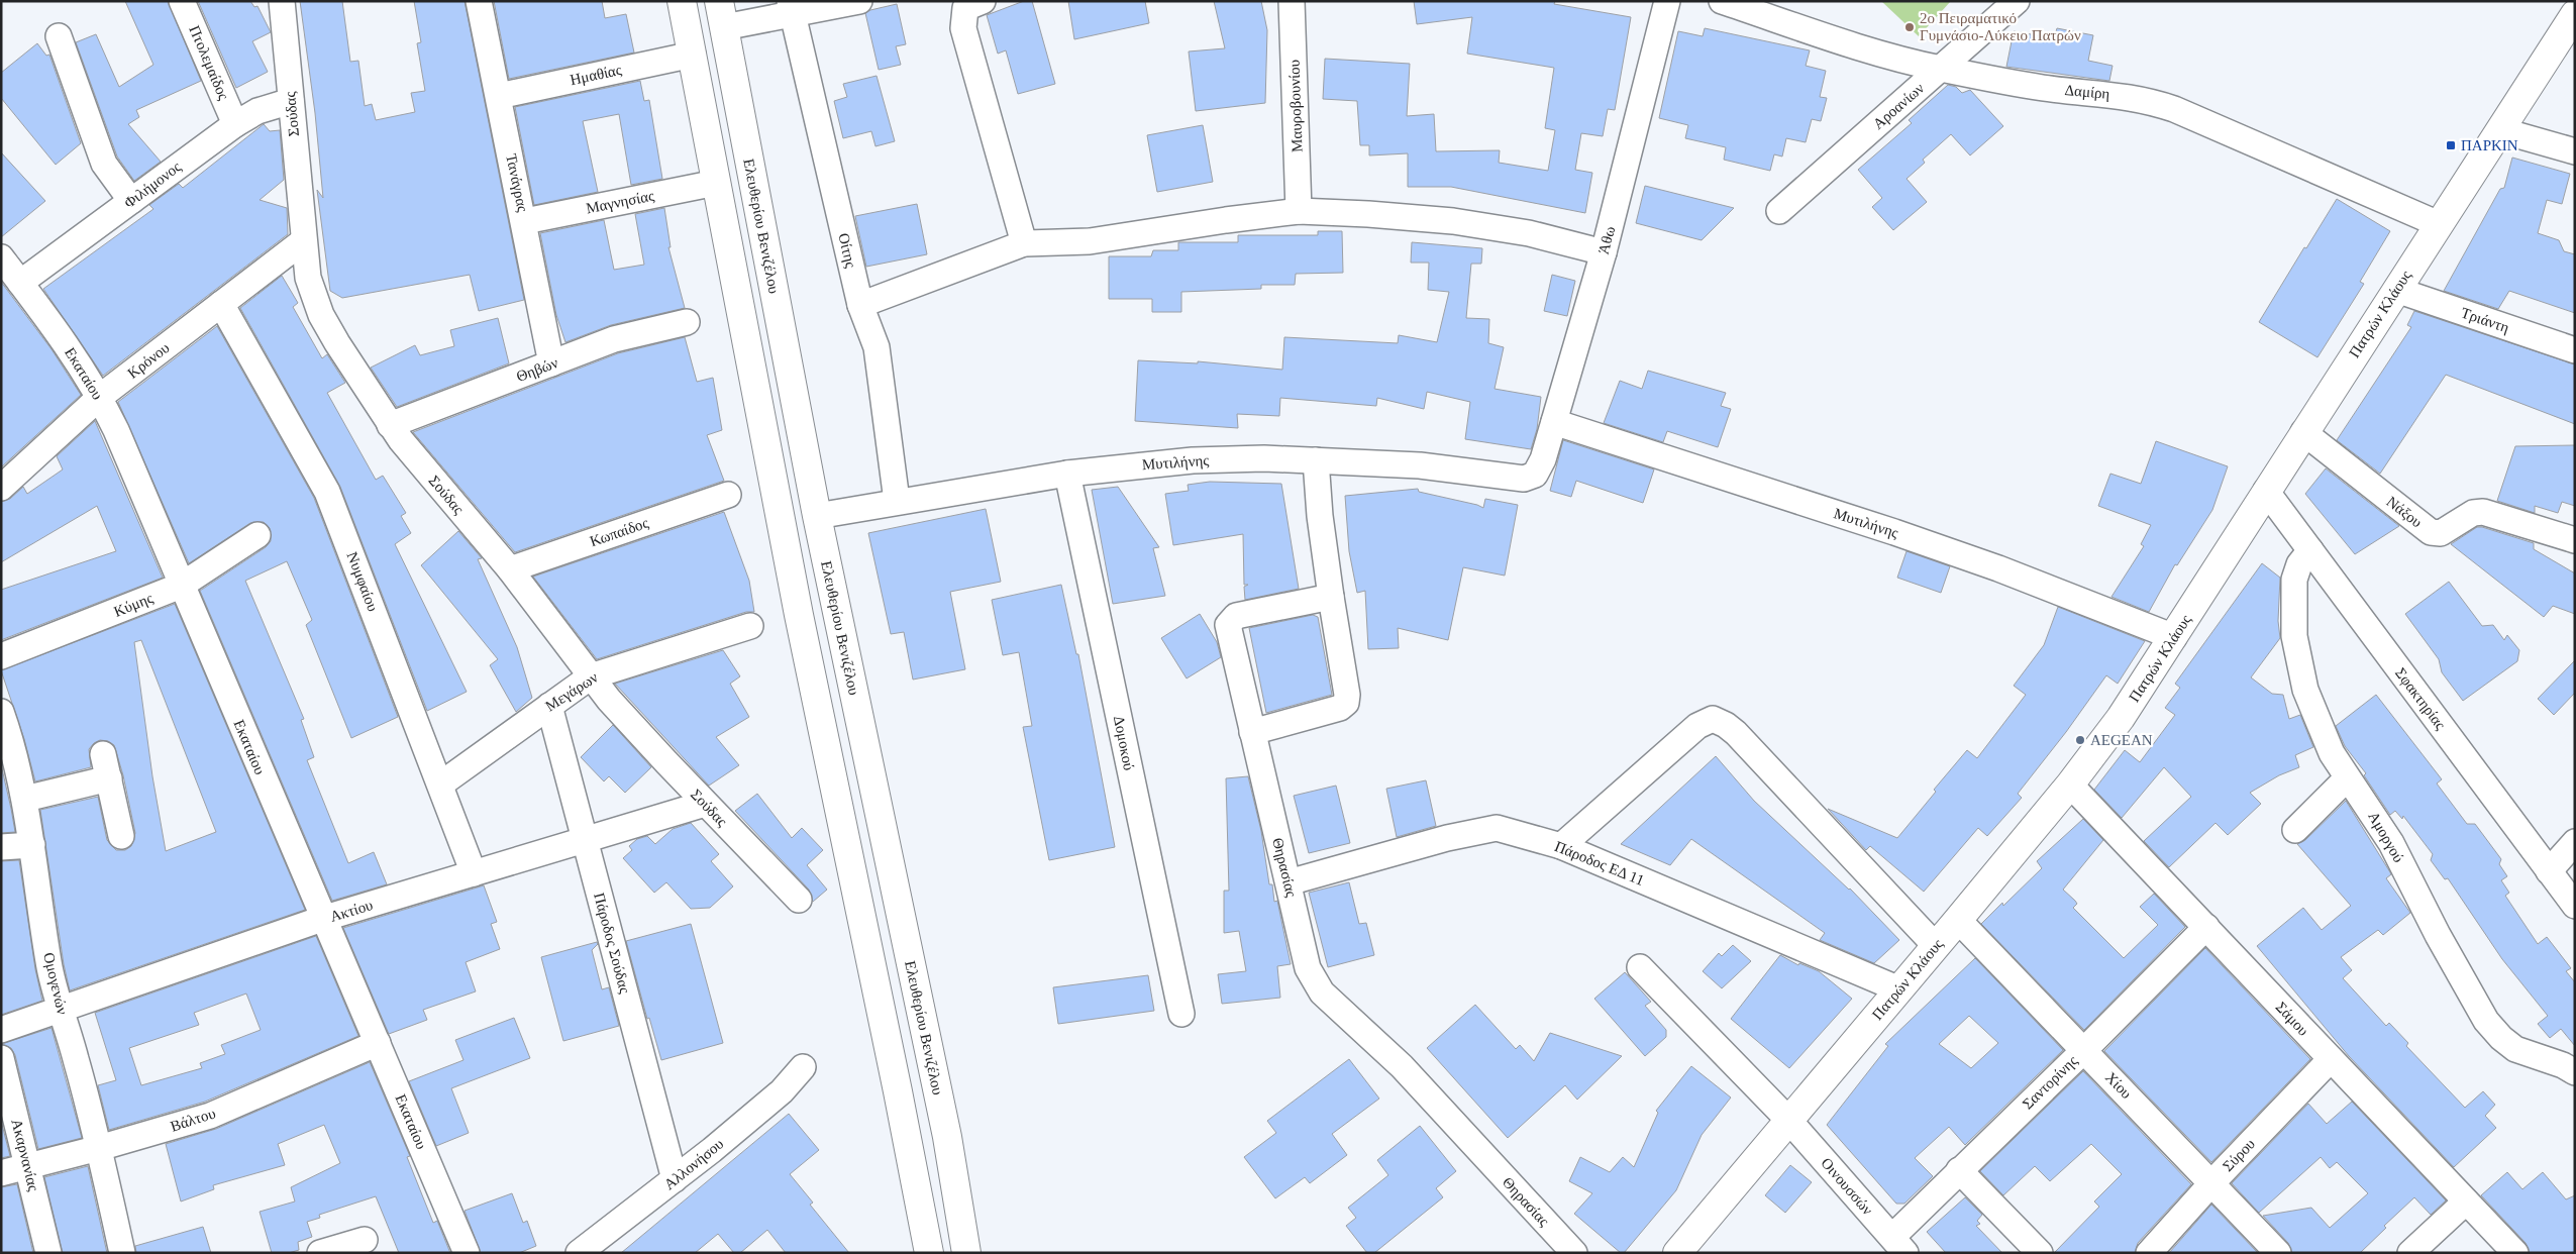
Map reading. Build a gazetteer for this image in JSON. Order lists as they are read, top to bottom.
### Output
{
  "streets": {
    "main road": ["Ελευθερίου Βενιζέλου", "Πατρών Κλάους"],
    "street": [
      "Πτολεμαίδος",
      "Ημαθίας",
      "Δαμίρη",
      "Μαυροβουνίου",
      "Αροανίων",
      "Σούδας",
      "Τανάγρας",
      "Φιλήμονος",
      "Μαγνησίας",
      "Άθω",
      "Οίτης",
      "Τριάντη",
      "Κρόνου",
      "Θηβών",
      "Εκαταίου",
      "Μυτιλήνης",
      "Νάξου",
      "Κωπαίδος",
      "Νυμφαίου",
      "Κύμης",
      "Μεγάρων",
      "Σφακτηρίας",
      "Δομοκού",
      "Αμοργού",
      "Πάροδος ΕΔ 11",
      "Θηρασίας",
      "Ακτίου",
      "Πάροδος Σούδας",
      "Ομογενών",
      "Σάμου",
      "Σαντορίνης",
      "Χίου",
      "Βάλτου",
      "Ακαρνανίας",
      "Σύρου",
      "Αλλονήσου",
      "Οινουσσών"
    ]
  },
  "crossings": [
    ["Πτολεμαίδος", "Φιλήμονος"],
    ["Ημαθίας", "Τανάγρας"],
    ["Δαμίρη", "Αροανίων"],
    ["Δαμίρη", "Πατρών Κλάους"],
    ["Σούδας", "Φιλήμονος"],
    ["Σούδας", "Κρόνου"],
    ["Σούδας", "Θηβών"],
    ["Σούδας", "Κωπαίδος"],
    ["Σούδας", "Μεγάρων"],
    ["Σούδας", "Ακτίου"],
    ["Τανάγρας", "Μαγνησίας"],
    ["Τανάγρας", "Θηβών"],
    ["Φιλήμονος", "Εκαταίου"],
    ["Ελευθερίου Βενιζέλου", "Μυτιλήνης"],
    ["Άθω", "Μυτιλήνης"],
    ["Οίτης", "Μυτιλήνης"],
    ["Πατρών Κλάους", "Τριάντη"],
    ["Πατρών Κλάους", "Μυτιλήνης"],
    ["Πατρών Κλάους", "Νάξου"],
    ["Πατρών Κλάους", "Σφακτηρίας"],
    ["Πατρών Κλάους", "Πάροδος ΕΔ 11"],
    ["Πατρών Κλάους", "Σάμου"],
    ["Πατρών Κλάους", "Χίου"],
    ["Πατρών Κλάους", "Οινουσσών"],
    ["Κρόνου", "Εκαταίου"],
    ["Κρόνου", "Νυμφαίου"],
    ["Εκαταίου", "Κύμης"],
    ["Εκαταίου", "Ακτίου"],
    ["Εκαταίου", "Βάλτου"],
    ["Μυτιλήνης", "Δομοκού"],
    ["Νυμφαίου", "Μεγάρων"],
    ["Νυμφαίου", "Ακτίου"],
    ["Μεγάρων", "Πάροδος Σούδας"],
    ["Σφακτηρίας", "Αμοργού"],
    ["Πάροδος ΕΔ 11", "Θηρασίας"],
    ["Ακτίου", "Πάροδος Σούδας"],
    ["Ακτίου", "Ομογενών"],
    ["Πάροδος Σούδας", "Αλλονήσου"],
    ["Ομογενών", "Βάλτου"],
    ["Σάμου", "Σαντορίνης"],
    ["Σάμου", "Σύρου"],
    ["Σαντορίνης", "Χίου"],
    ["Σαντορίνης", "Οινουσσών"],
    ["Χίου", "Σύρου"],
    ["Βάλτου", "Ακαρνανίας"]
  ],
  "places": {
    "other": ["2ο Πειραματικό Γυμνάσιο-Λύκειο Πατρών", "AEGEAN"],
    "transit": ["ΠΑΡΚΙΝ"]
  }
}
